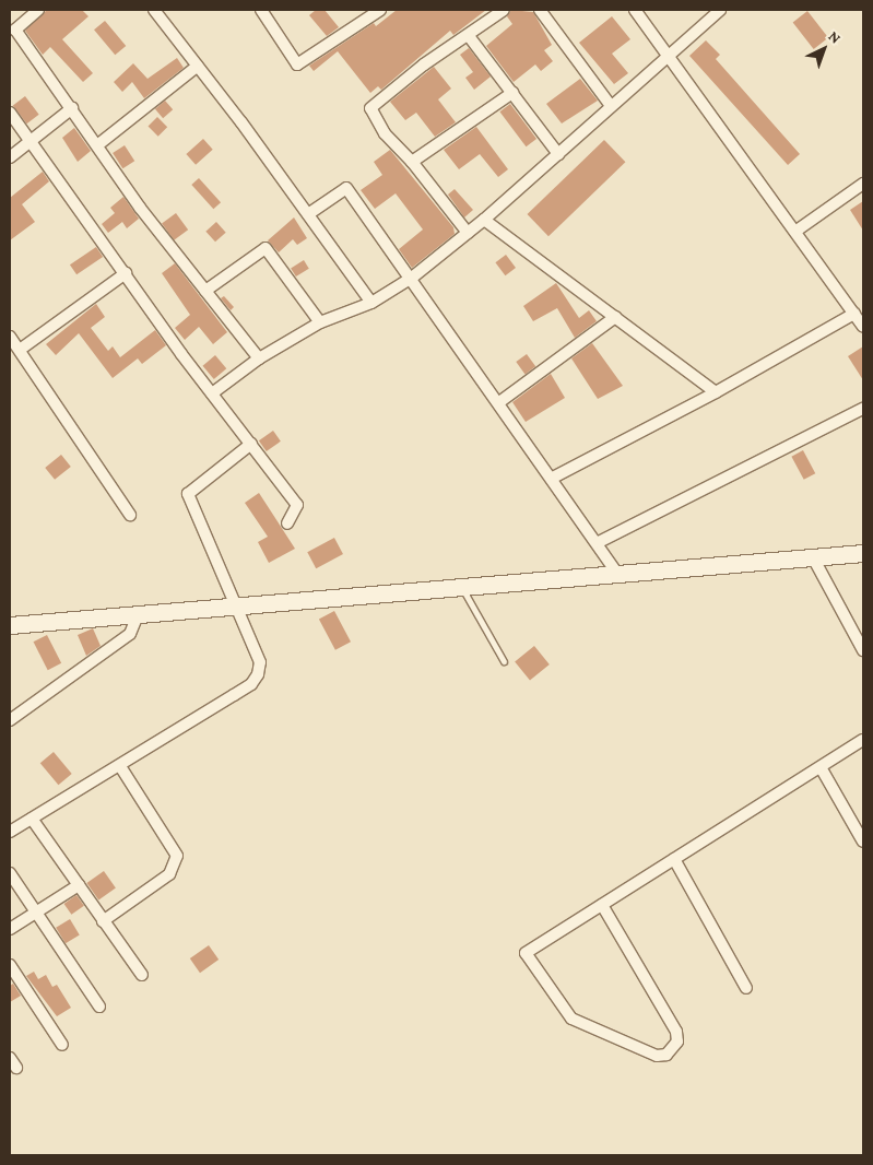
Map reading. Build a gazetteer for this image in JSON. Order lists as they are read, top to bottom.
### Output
{
  "north": "top right"
}
